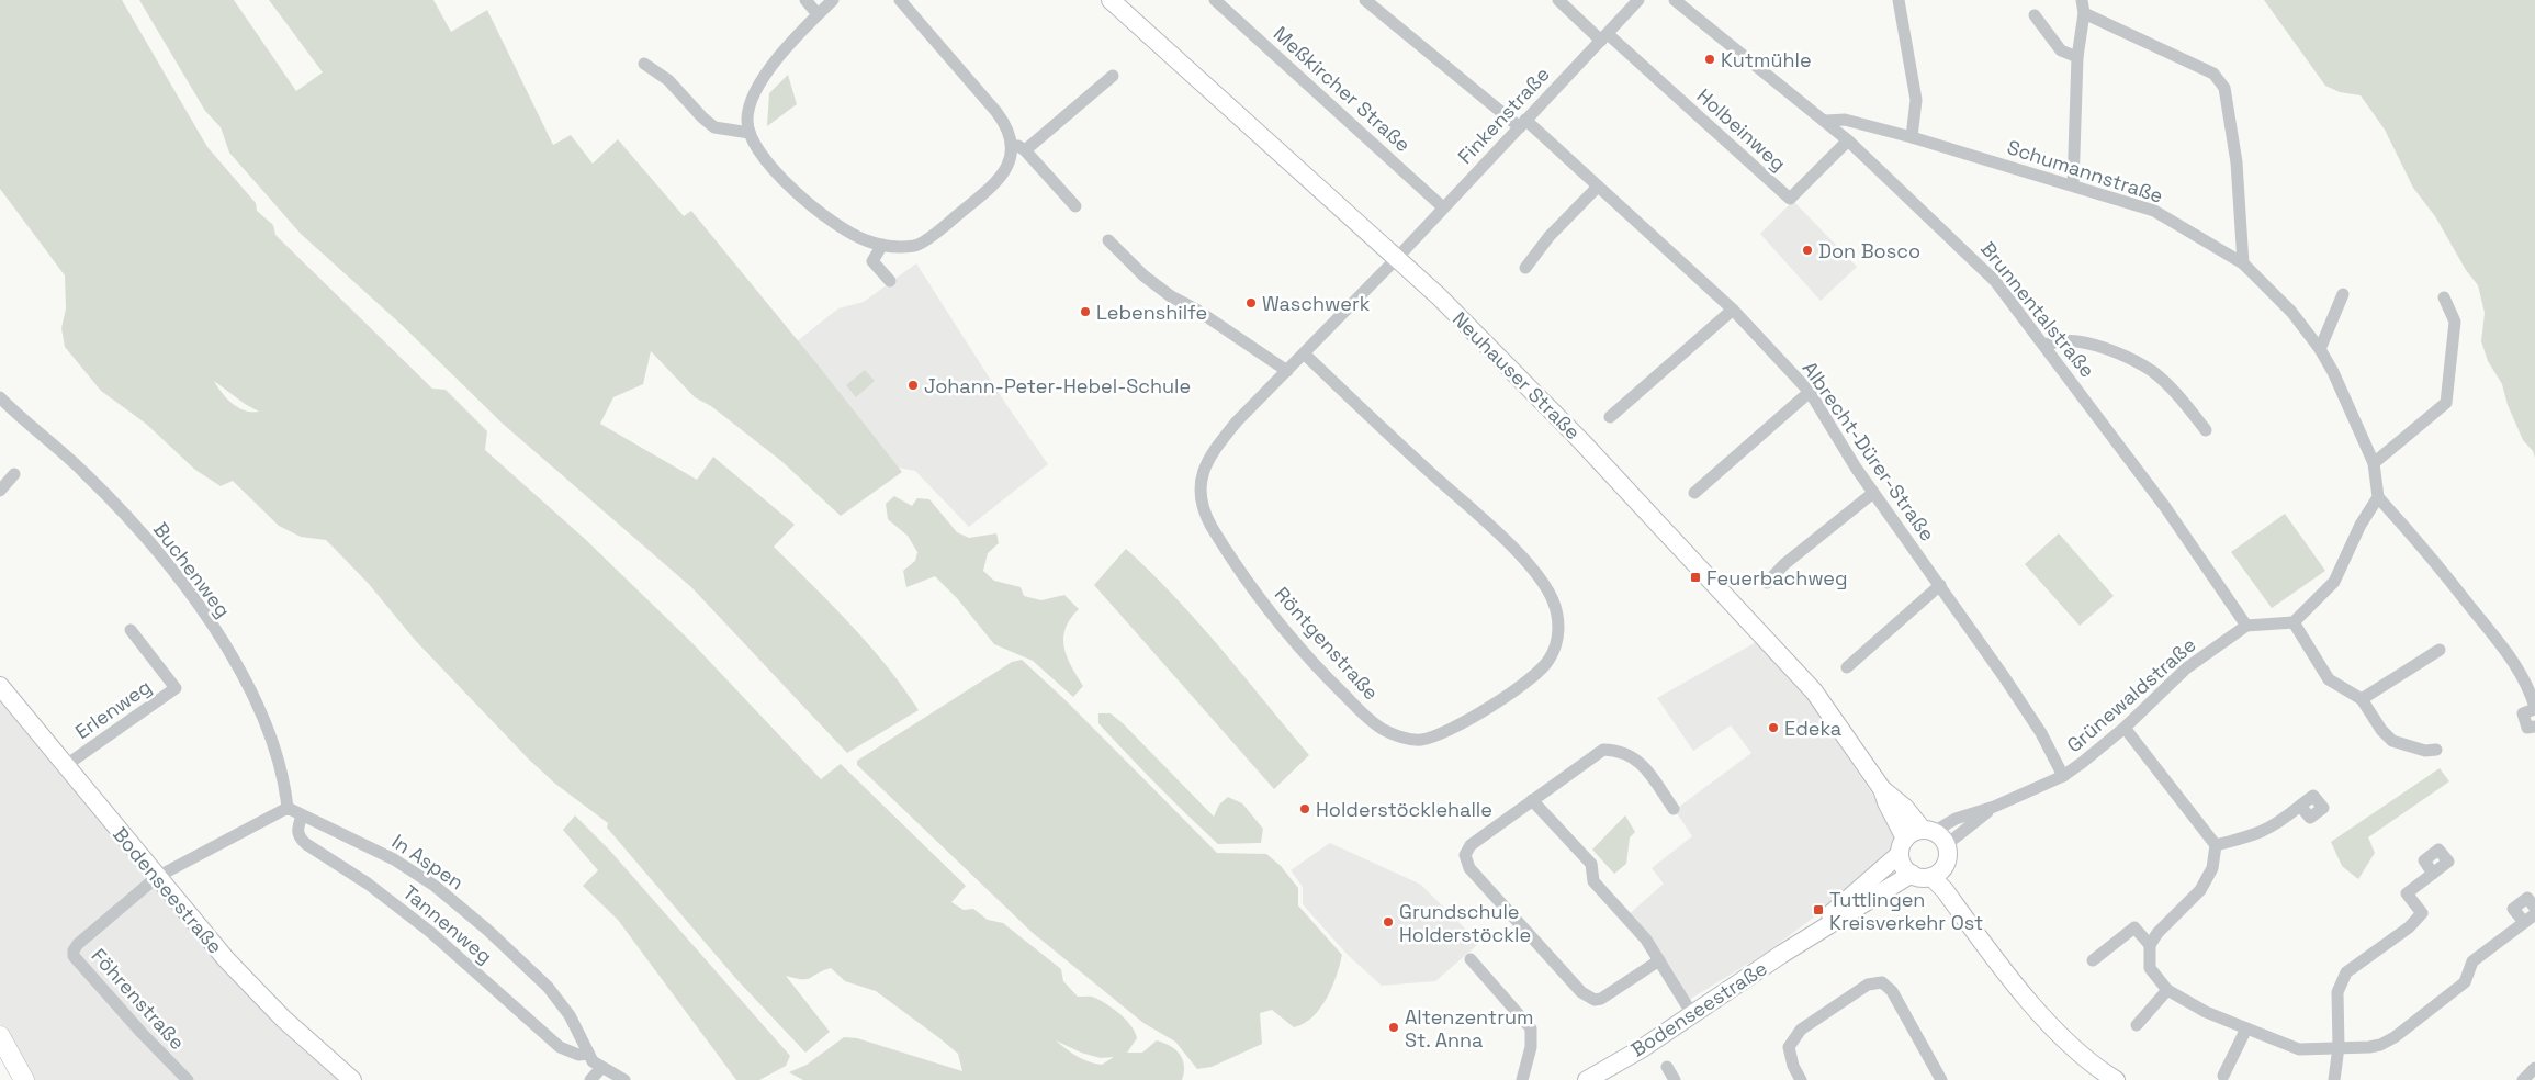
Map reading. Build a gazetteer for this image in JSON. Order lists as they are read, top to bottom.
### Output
{
  "streets": {
    "street": [
      "Meßkircher Straße",
      "Finkenstraße",
      "Holbeinweg",
      "Schumannstraße",
      "Brunnentalstraße",
      "Neuhauser Straße",
      "Albrecht-Dürer-Straße",
      "Buchenweg",
      "Röntgenstraße",
      "Grünewaldstraße",
      "Erlenweg",
      "In Aspen",
      "Bodenseestraße",
      "Tannenweg",
      "Föhrenstraße"
    ]
  },
  "crossings": [
    ["Meßkircher Straße", "Finkenstraße"],
    ["Finkenstraße", "Holbeinweg"],
    ["Finkenstraße", "Neuhauser Straße"],
    ["Finkenstraße", "Albrecht-Dürer-Straße"],
    ["Finkenstraße", "Röntgenstraße"],
    ["Holbeinweg", "Brunnentalstraße"],
    ["Schumannstraße", "Brunnentalstraße"],
    ["Brunnentalstraße", "Grünewaldstraße"],
    ["Neuhauser Straße", "Röntgenstraße"],
    ["Neuhauser Straße", "Grünewaldstraße"],
    ["Neuhauser Straße", "Bodenseestraße"],
    ["Albrecht-Dürer-Straße", "Grünewaldstraße"],
    ["Buchenweg", "In Aspen"],
    ["Grünewaldstraße", "Bodenseestraße"],
    ["Erlenweg", "Bodenseestraße"],
    ["In Aspen", "Tannenweg"],
    ["Bodenseestraße", "Föhrenstraße"]
  ],
  "places": {
    "other": [
      "Kutmühle",
      "Don Bosco",
      "Waschwerk",
      "Lebenshilfe",
      "Johann-Peter-Hebel-Schule",
      "Edeka",
      "Holderstöcklehalle",
      "Grundschule Holderstöckle",
      "Altenzentrum St. Anna"
    ],
    "transit": ["Feuerbachweg", "Tuttlingen Kreisverkehr Ost"]
  }
}
